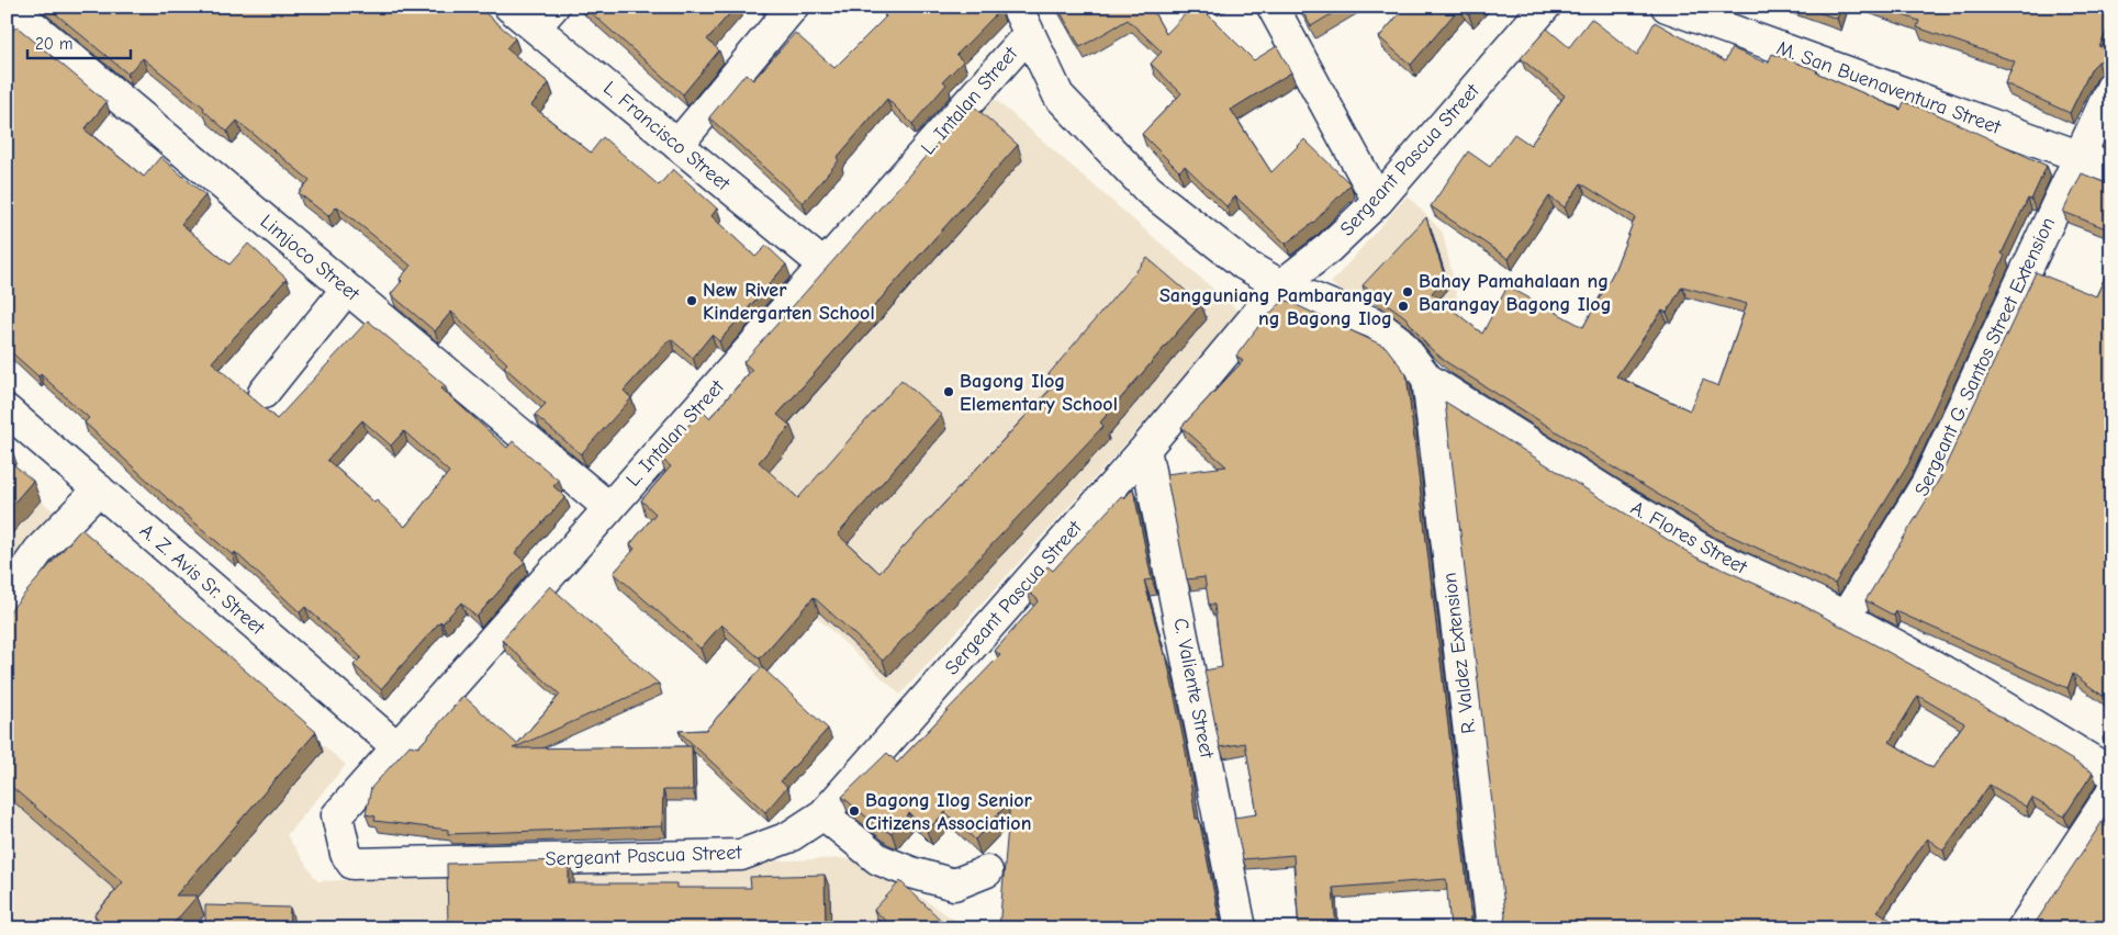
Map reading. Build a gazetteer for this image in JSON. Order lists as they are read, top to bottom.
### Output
{
  "streets": {
    "street": [
      "M. San Buenaventura Street",
      "L. Intalan Street",
      "L. Francisco Street",
      "Sergeant Pascua Street",
      "Limjoco Street",
      "Sergeant G. Santos Street Extension",
      "A. Flores Street",
      "A. Z. Avis Sr. Street",
      "R. Valdez Extension",
      "C. Valiente Street"
    ]
  },
  "crossings": [
    ["M. San Buenaventura Street", "Sergeant G. Santos Street Extension"],
    ["L. Intalan Street", "L. Francisco Street"],
    ["L. Intalan Street", "Sergeant Pascua Street"],
    ["L. Intalan Street", "Limjoco Street"],
    ["L. Intalan Street", "A. Flores Street"],
    ["L. Intalan Street", "A. Z. Avis Sr. Street"],
    ["Sergeant Pascua Street", "A. Flores Street"],
    ["Sergeant Pascua Street", "C. Valiente Street"],
    ["Sergeant G. Santos Street Extension", "A. Flores Street"],
    ["A. Flores Street", "R. Valdez Extension"]
  ],
  "places": [
    "Bahay Pamahalaan ng Barangay Bagong Ilog",
    "New River Kindergarten School",
    "Sangguniang Pambarangay ng Bagong Ilog",
    "Bagong Ilog Elementary School",
    "Bagong Ilog Senior Citizens Association"
  ],
  "scale_bar": "20 m"
}
